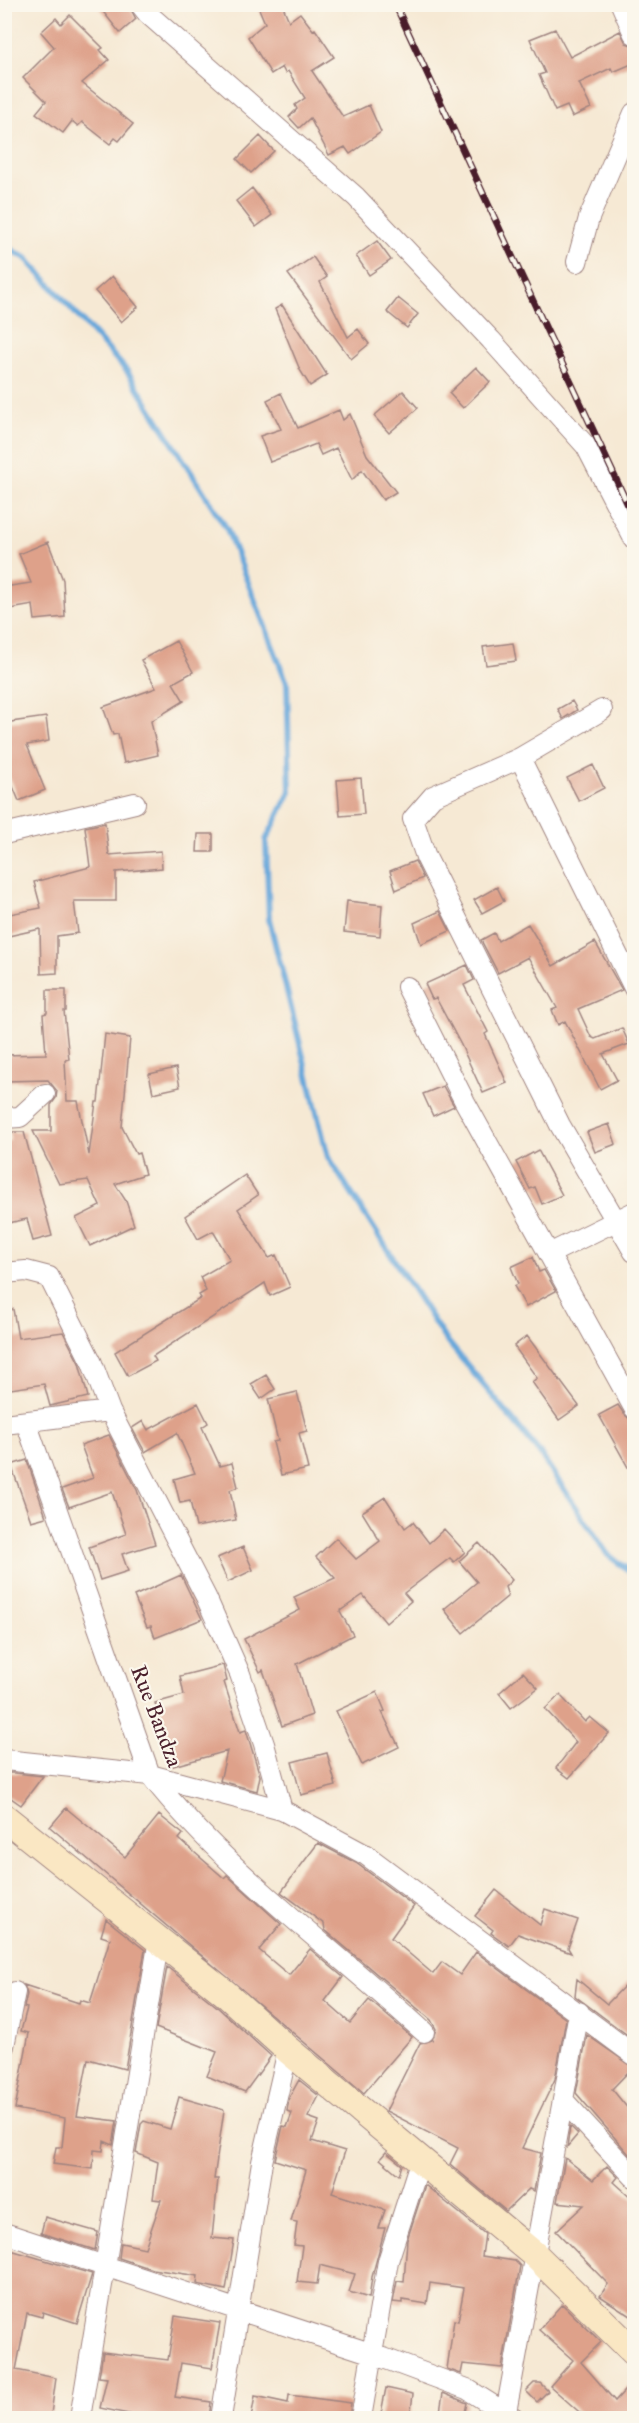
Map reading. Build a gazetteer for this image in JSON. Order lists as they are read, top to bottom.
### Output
{
  "streets": {
    "street": ["Rue Bandza"]
  }
}
